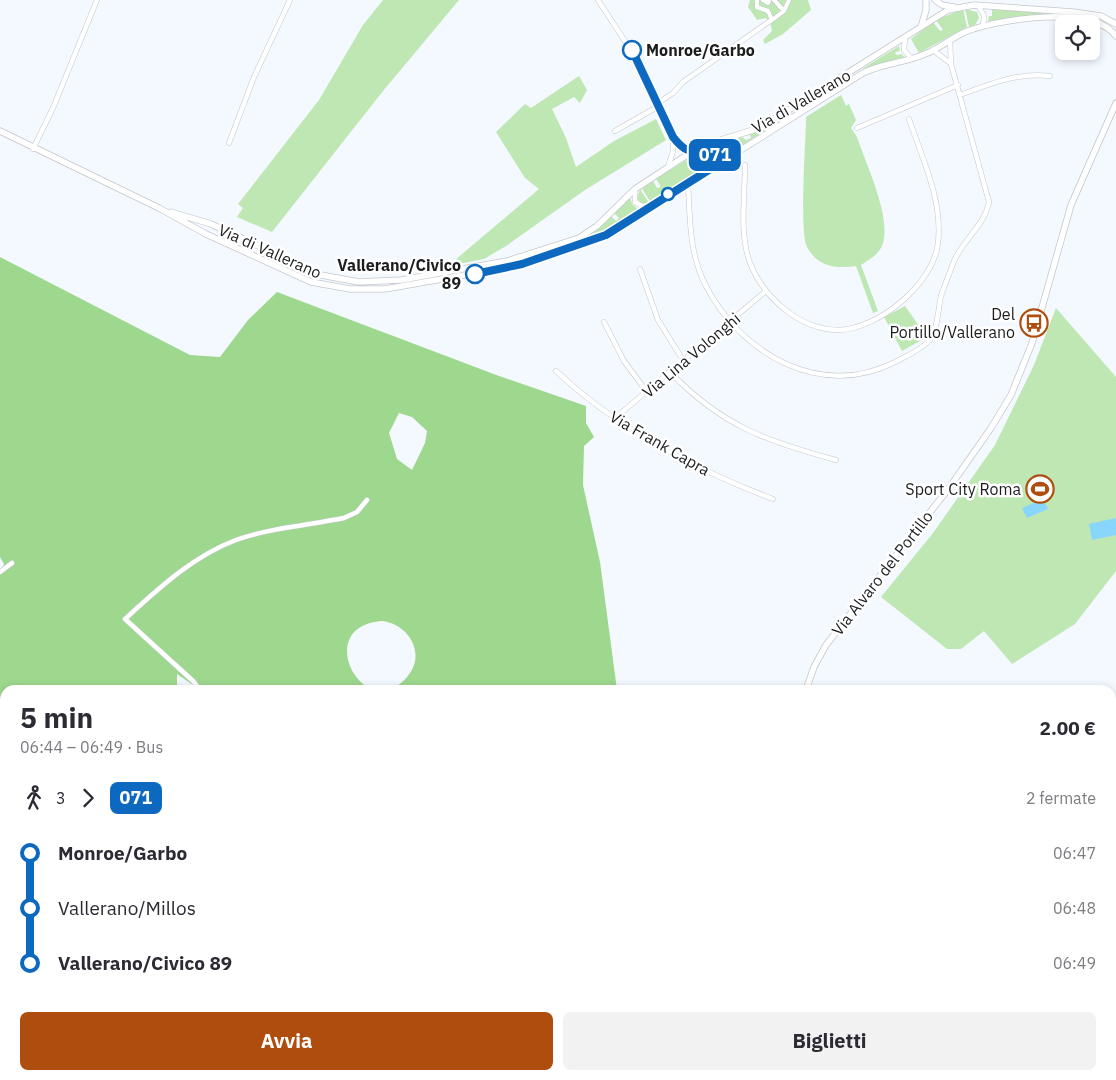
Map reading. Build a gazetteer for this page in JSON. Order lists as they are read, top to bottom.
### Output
{
  "streets": {
    "street": [
      "Via di Vallerano",
      "Via Lina Volonghi",
      "Via Frank Capra",
      "Via Alvaro del Portillo"
    ]
  },
  "crossings": [
    ["Via Lina Volonghi", "Via Frank Capra"]
  ],
  "places": {
    "other": ["Monroe/Garbo", "Vallerano/Civico 89"],
    "bus stop": ["Del Portillo/Vallerano"],
    "sports": ["Sport City Roma"]
  },
  "lines": ["bus line 071"],
  "page": {
    "on_map": "071",
    "heading": ["5 min", "06:44 – 06:49 · Bus", "2.00 €"],
    "legs": ["3", "071", "2 fermate"],
    "list": [
      {
        "name": "Monroe/Garbo",
        "value": "06:47"
      },
      {
        "name": "Vallerano/Millos",
        "value": "06:48"
      },
      {
        "name": "Vallerano/Civico 89",
        "value": "06:49"
      }
    ],
    "buttons": ["Avvia", "Biglietti"]
  }
}
